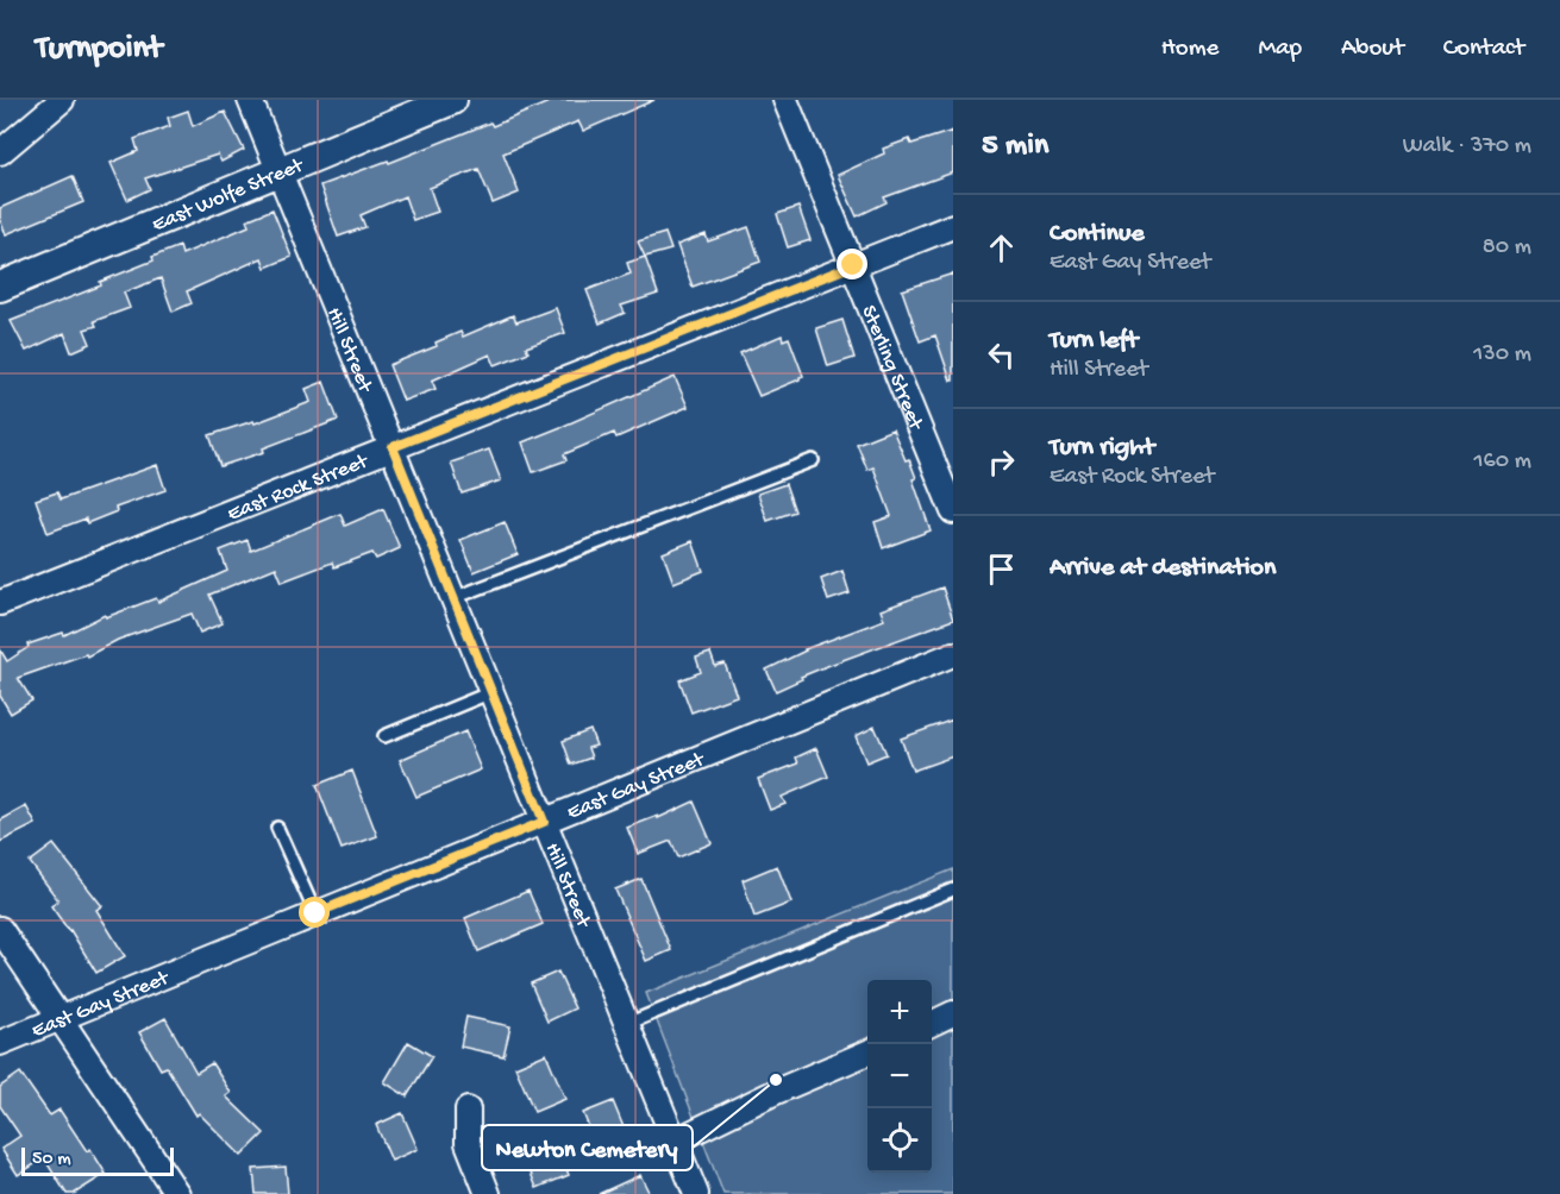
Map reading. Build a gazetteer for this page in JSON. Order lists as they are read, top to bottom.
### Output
{
  "streets": {
    "street": [
      "East Wolfe Street",
      "Hill Street",
      "Sterling Street",
      "East Rock Street",
      "East Gay Street"
    ]
  },
  "crossings": [
    ["East Wolfe Street", "Hill Street"],
    ["Hill Street", "East Rock Street"],
    ["Hill Street", "East Gay Street"],
    ["Sterling Street", "East Rock Street"]
  ],
  "places": ["Newton Cemetery"],
  "scale_bar": "50 m",
  "page": {
    "header": "Turnpoint",
    "nav": [
      "Home",
      "Map",
      "About",
      "Contact"
    ],
    "heading": ["5 min", "Walk · 370 m"],
    "list": [
      ["Continue", "East Gay Street", "80 m"],
      ["Turn left", "Hill Street", "130 m"],
      ["Turn right", "East Rock Street", "160 m"],
      "Arrive at destination"
    ],
    "map_buttons": ["+", "−"],
    "scale": "50 m"
  }
}
